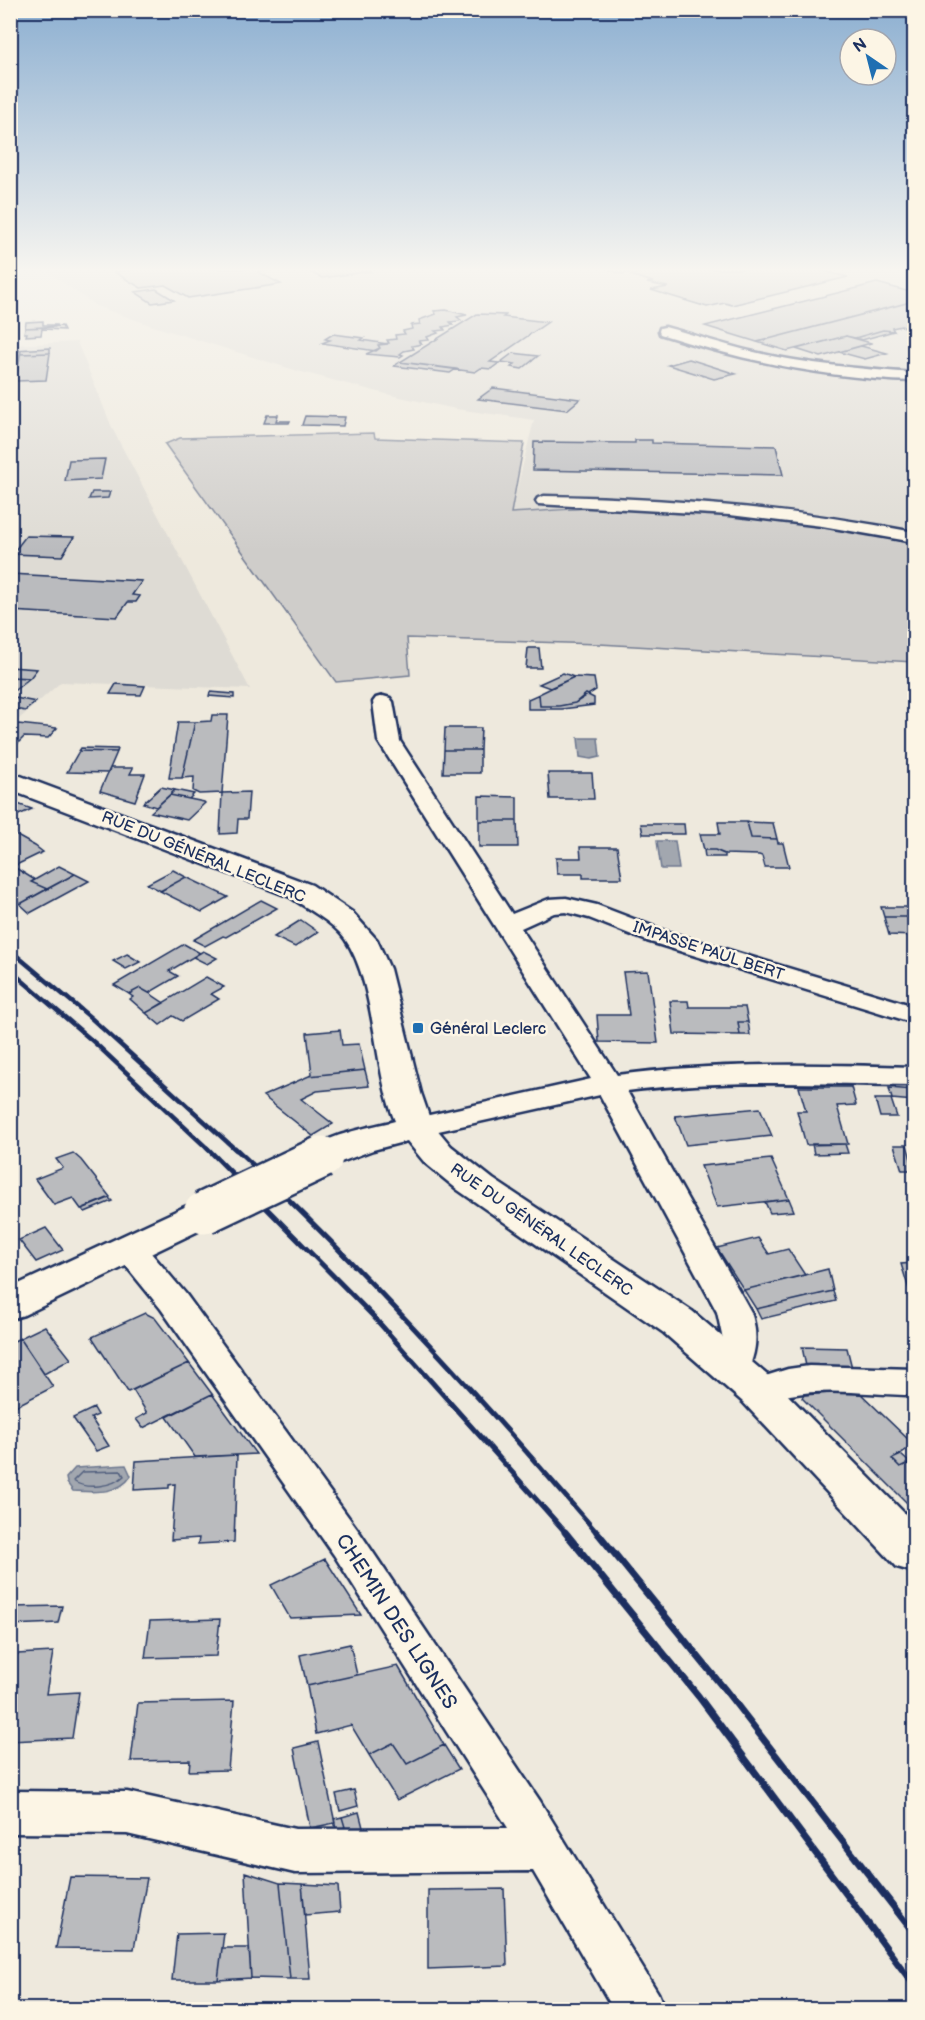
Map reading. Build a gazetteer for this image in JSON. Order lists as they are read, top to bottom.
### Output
{
  "streets": {
    "street": ["RUE DU GÉNÉRAL LECLERC", "IMPASSE PAUL BERT", "CHEMIN DES LIGNES"]
  },
  "places": {
    "transit": ["Général Leclerc"]
  },
  "north": "top left"
}
